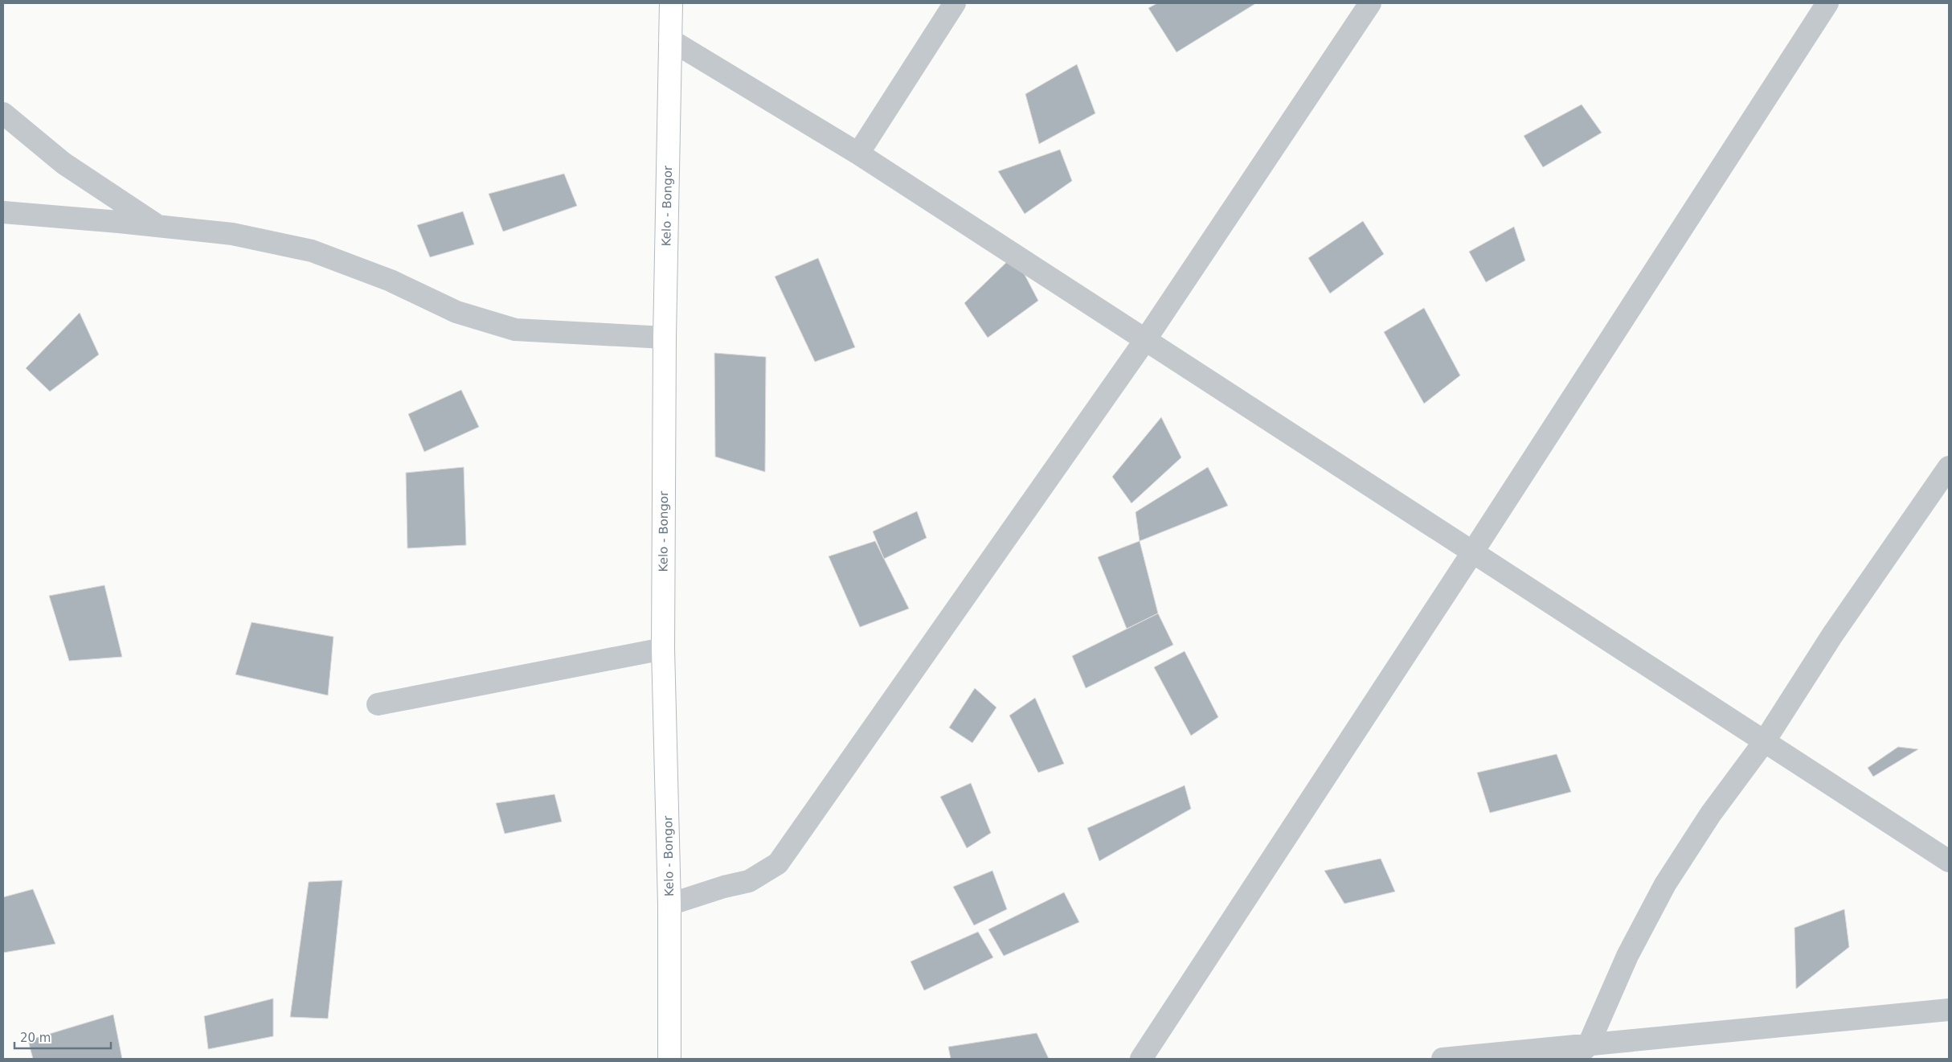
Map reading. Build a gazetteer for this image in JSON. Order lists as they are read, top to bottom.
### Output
{
  "streets": {
    "highway": ["Kelo - Bongor"]
  },
  "scale_bar": "20 m"
}
